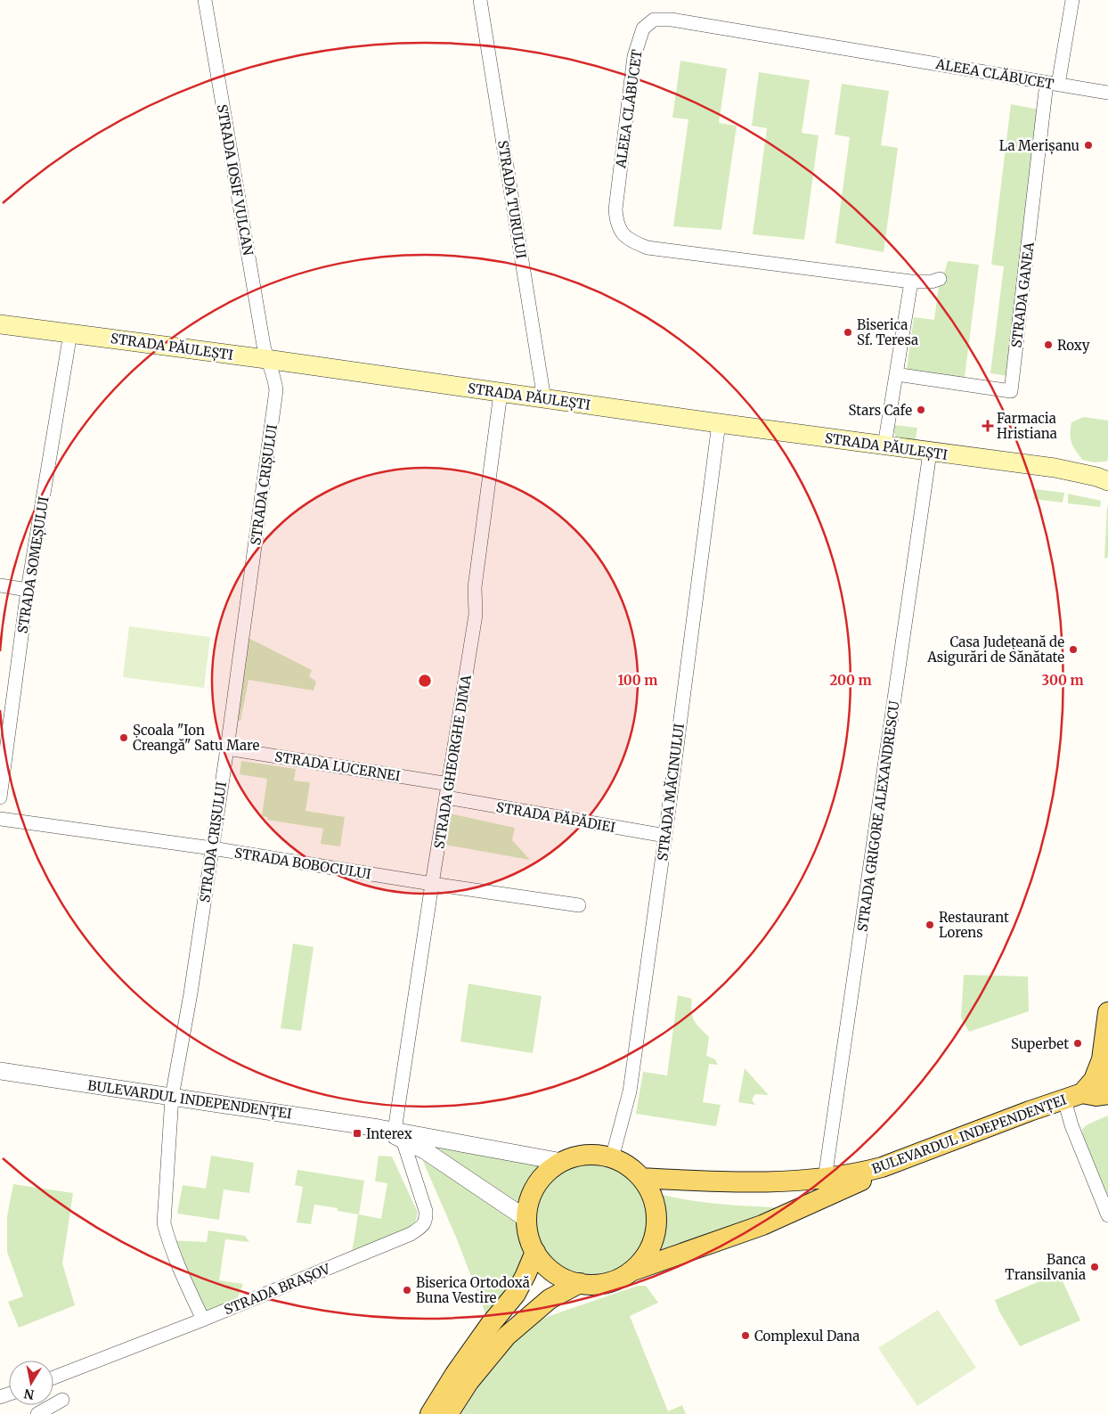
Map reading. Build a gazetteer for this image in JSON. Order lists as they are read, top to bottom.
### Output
{
  "streets": {
    "main road": ["STRADA PĂULEȘTI", "BULEVARDUL INDEPENDENȚEI"],
    "street": [
      "ALEEA CLĂBUCET",
      "STRADA IOSIF VULCAN",
      "STRADA TURULUI",
      "STRADA GANEA",
      "STRADA CRIȘULUI",
      "STRADA SOMEȘULUI",
      "STRADA GHEORGHE DIMA",
      "STRADA LUCERNEI",
      "STRADA MĂCINULUI",
      "STRADA GRIGORE ALEXANDRESCU",
      "STRADA PĂPĂDIEI",
      "STRADA BOBOCULUI",
      "STRADA BRAȘOV"
    ]
  },
  "crossings": [
    ["ALEEA CLĂBUCET", "STRADA GANEA"],
    ["STRADA IOSIF VULCAN", "STRADA PĂULEȘTI"],
    ["STRADA IOSIF VULCAN", "STRADA CRIȘULUI"],
    ["STRADA TURULUI", "STRADA PĂULEȘTI"],
    ["STRADA PĂULEȘTI", "STRADA CRIȘULUI"],
    ["STRADA PĂULEȘTI", "STRADA SOMEȘULUI"],
    ["STRADA PĂULEȘTI", "STRADA GHEORGHE DIMA"],
    ["STRADA PĂULEȘTI", "STRADA MĂCINULUI"],
    ["STRADA PĂULEȘTI", "STRADA GRIGORE ALEXANDRESCU"],
    ["STRADA CRIȘULUI", "STRADA LUCERNEI"],
    ["STRADA CRIȘULUI", "STRADA BOBOCULUI"],
    ["STRADA CRIȘULUI", "BULEVARDUL INDEPENDENȚEI"],
    ["STRADA CRIȘULUI", "STRADA BRAȘOV"],
    ["STRADA GHEORGHE DIMA", "STRADA LUCERNEI"],
    ["STRADA GHEORGHE DIMA", "STRADA PĂPĂDIEI"],
    ["STRADA GHEORGHE DIMA", "STRADA BOBOCULUI"],
    ["STRADA GHEORGHE DIMA", "BULEVARDUL INDEPENDENȚEI"],
    ["STRADA GHEORGHE DIMA", "STRADA BRAȘOV"],
    ["STRADA MĂCINULUI", "STRADA PĂPĂDIEI"],
    ["STRADA MĂCINULUI", "BULEVARDUL INDEPENDENȚEI"],
    ["STRADA GRIGORE ALEXANDRESCU", "BULEVARDUL INDEPENDENȚEI"],
    ["BULEVARDUL INDEPENDENȚEI", "STRADA BRAȘOV"]
  ],
  "places": {
    "other": [
      "La Merișanu",
      "Biserica Sf. Teresa",
      "Roxy",
      "Stars Cafe",
      "Casa Județeană de Asigurări de Sănătate",
      "Școala \"Ion Creangă\" Satu Mare",
      "Restaurant Lorens",
      "Superbet",
      "Banca Transilvania",
      "Biserica Ortodoxă Buna Vestire",
      "Complexul Dana"
    ],
    "health": ["Farmacia Hristiana"],
    "transit": ["Interex"]
  },
  "north": "bottom",
  "rings": ["100 m", "200 m", "300 m"]
}
